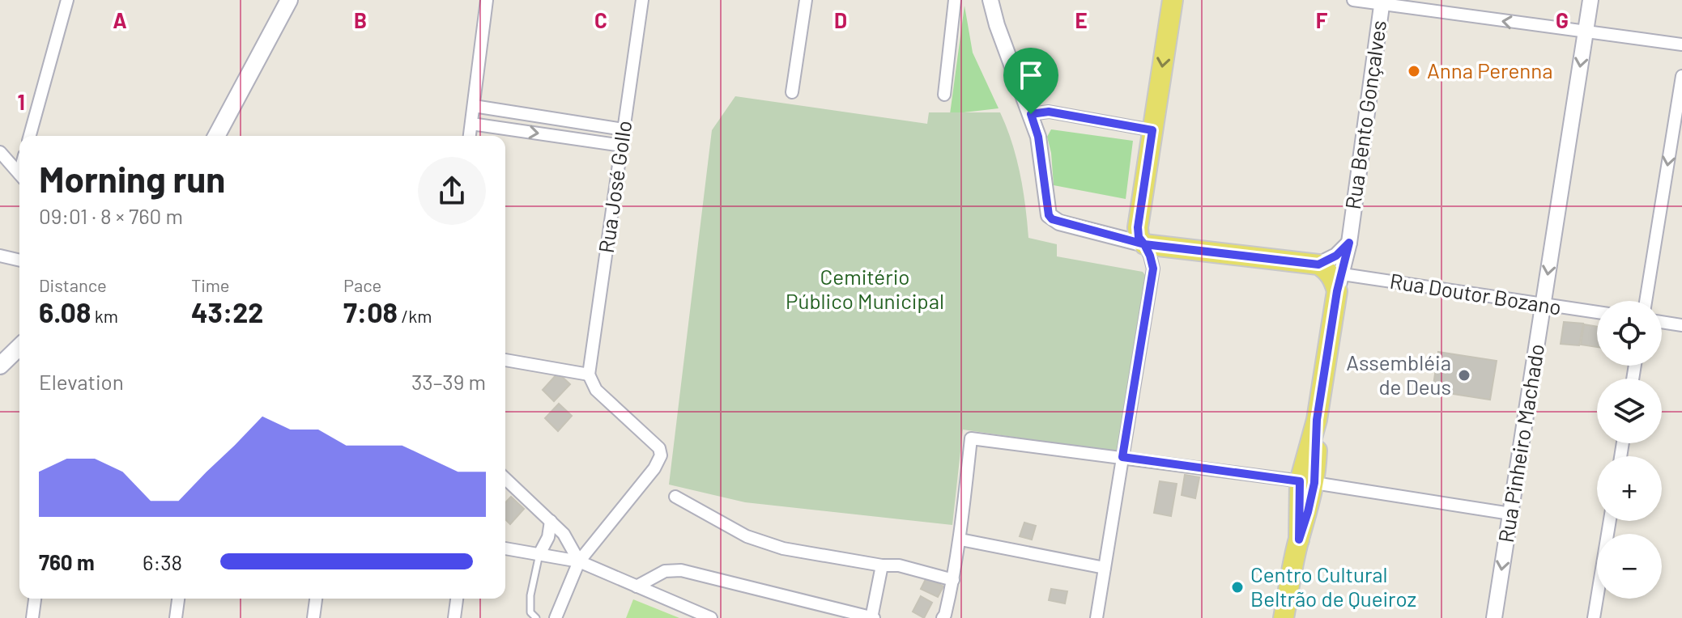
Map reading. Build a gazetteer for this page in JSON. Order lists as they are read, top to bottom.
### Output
{
  "streets": {
    "main road": ["Rua Bento Gonçalves"],
    "street": ["Rua José Gollo", "Rua Doutor Bozano", "Rua Pinheiro Machado"]
  },
  "crossings": [
    ["Rua Bento Gonçalves", "Rua Doutor Bozano"],
    ["Rua Doutor Bozano", "Rua Pinheiro Machado"]
  ],
  "parks": ["Cemitério Público Municipal"],
  "places": ["Anna Perenna", "Assembléia de Deus", "Centro Cultural Beltrão de Queiroz"],
  "page": {
    "heading": ["Morning run", "09:01 · 8 × 760 m"],
    "stats": [
      ["Distance", "6.08 km"],
      ["Time", "43:22"],
      ["Pace", "7:08 /km"]
    ],
    "map_buttons": ["+", "−"],
    "chart": ["Elevation", "33–39 m"],
    "list": [
      {
        "name": "760 m",
        "note": "6:38"
      }
    ]
  },
  "grid": {
    "columns": [
      "A",
      "B",
      "C",
      "D",
      "E",
      "F",
      "G"
    ],
    "rows": ["1"]
  }
}
